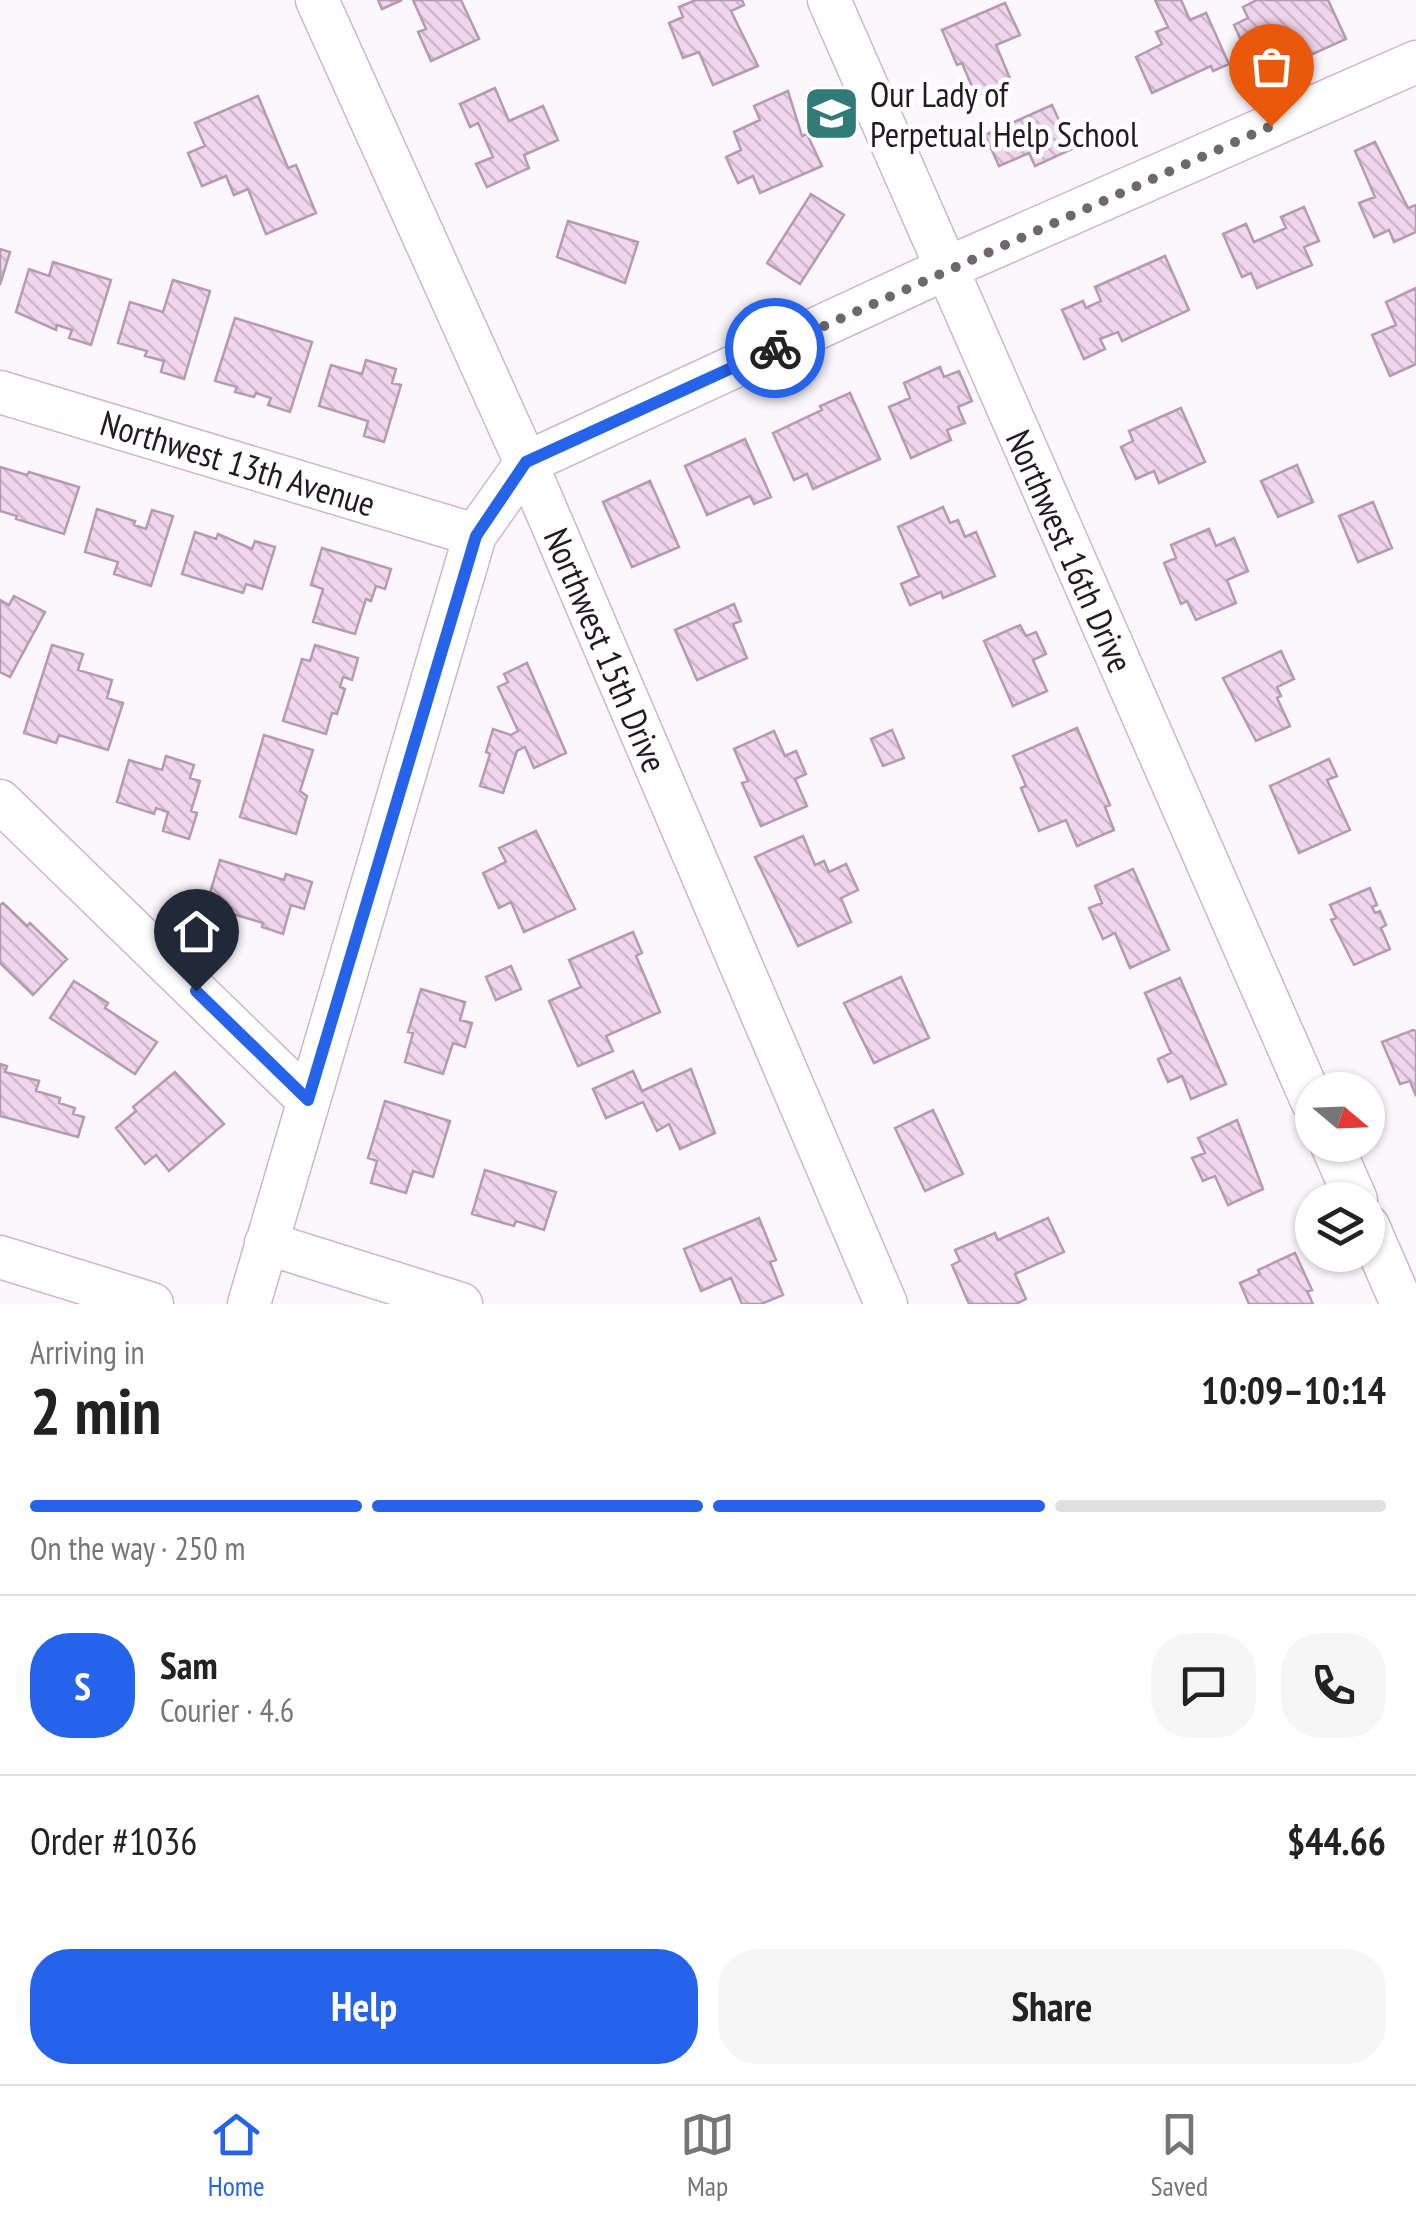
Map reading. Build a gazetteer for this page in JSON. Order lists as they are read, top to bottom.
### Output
{
  "streets": {
    "street": ["Northwest 13th Avenue", "Northwest 16th Drive", "Northwest 15th Drive"]
  },
  "places": {
    "school or university": ["Our Lady of Perpetual Help School"]
  },
  "north": "right",
  "page": {
    "heading": ["2 min", "Arriving in", "10:09–10:14"],
    "panel": [
      "Sam",
      "Courier · 4.6",
      "Order #1036",
      "$44.66"
    ],
    "bar": "On the way · 250 m",
    "round": "S",
    "buttons": ["Help", "Share"],
    "tabs": ["Home", "Map", "Saved"]
  }
}
